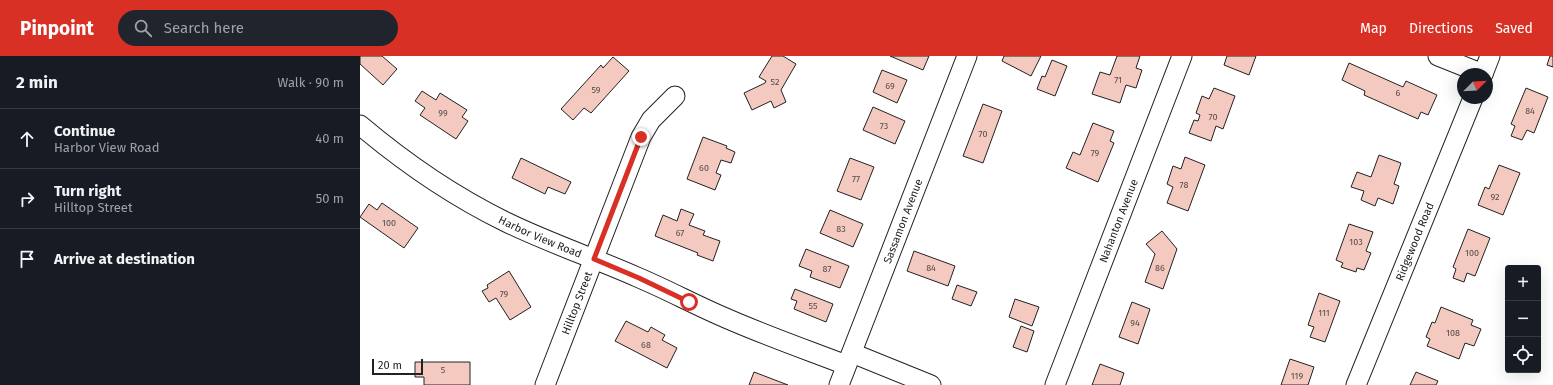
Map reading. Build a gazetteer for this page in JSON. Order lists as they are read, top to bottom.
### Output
{
  "streets": {
    "street": [
      "Nahanton Avenue",
      "Sassamon Avenue",
      "Harbor View Road",
      "Ridgewood Road",
      "Hilltop Street"
    ]
  },
  "crossings": [
    ["Sassamon Avenue", "Harbor View Road"],
    ["Harbor View Road", "Hilltop Street"]
  ],
  "house_numbers": [
    "71",
    "52",
    "69",
    "59",
    "6",
    "84",
    "99",
    "70",
    "73",
    "70",
    "79",
    "60",
    "77",
    "78",
    "92",
    "100",
    "83",
    "67",
    "103",
    "100",
    "84",
    "86",
    "87",
    "79",
    "55",
    "111",
    "94",
    "108",
    "68",
    "5",
    "119"
  ],
  "scale_bar": "20 m",
  "north": "top right",
  "page": {
    "header": "Pinpoint",
    "search": "Search here",
    "nav": ["Map", "Directions", "Saved"],
    "heading": ["2 min", "Walk · 90 m"],
    "list": [
      ["Continue", "Harbor View Road", "40 m"],
      ["Turn right", "Hilltop Street", "50 m"],
      "Arrive at destination"
    ],
    "map_buttons": ["+", "−"],
    "scale": "20 m"
  }
}
